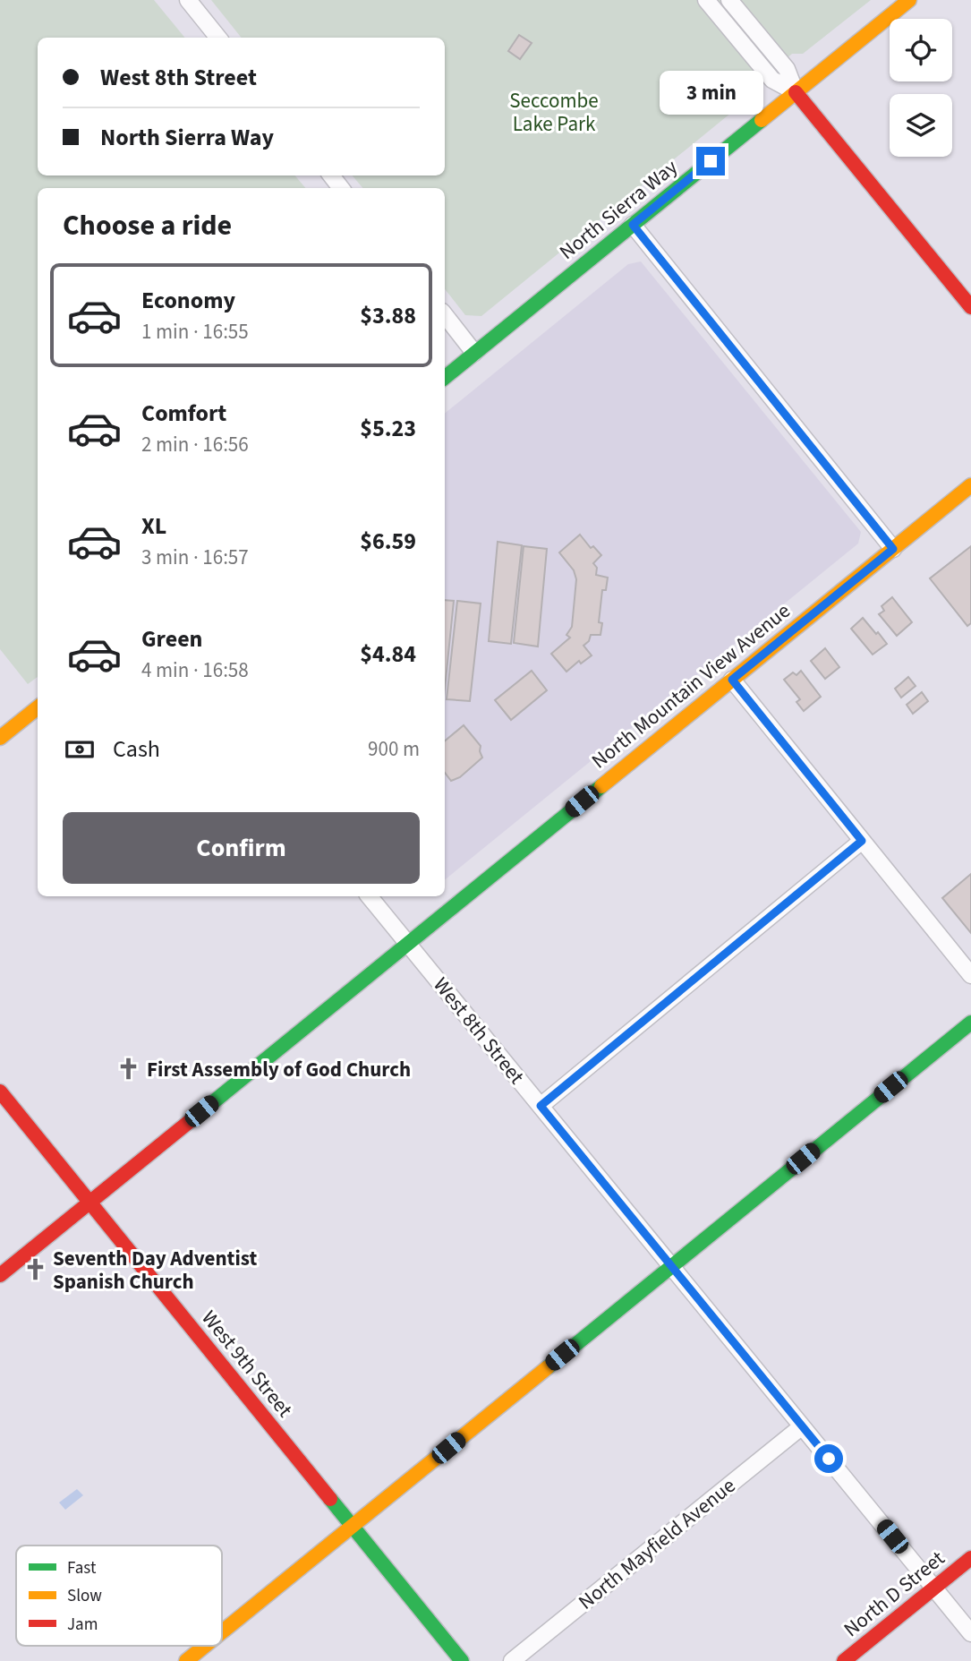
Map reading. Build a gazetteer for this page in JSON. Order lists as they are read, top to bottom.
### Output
{
  "streets": {
    "street": [
      "North Sierra Way",
      "North Mountain View Avenue",
      "West 8th Street",
      "West 9th Street",
      "North Mayfield Avenue",
      "North D Street"
    ]
  },
  "crossings": [
    ["North Mountain View Avenue", "West 8th Street"],
    ["North Mountain View Avenue", "West 9th Street"],
    ["West 8th Street", "North Mayfield Avenue"],
    ["West 8th Street", "North D Street"]
  ],
  "parks": ["Seccombe Lake Park"],
  "places": {
    "church": ["First Assembly of God Church", "Seventh Day Adventist Spanish Church"]
  },
  "legend": ["Fast", "Slow", "Jam"],
  "page": {
    "banner": ["West 8th Street", "North Sierra Way"],
    "bubble": "3 min",
    "heading": "Choose a ride",
    "list": [
      {
        "name": "Economy",
        "note": "1 min · 16:55",
        "value": "$3.88"
      },
      {
        "name": "Comfort",
        "note": "2 min · 16:56",
        "value": "$5.23"
      },
      {
        "name": "XL",
        "note": "3 min · 16:57",
        "value": "$6.59"
      },
      {
        "name": "Green",
        "note": "4 min · 16:58",
        "value": "$4.84"
      }
    ],
    "pay": ["Cash", "900 m"],
    "buttons": "Confirm"
  }
}
